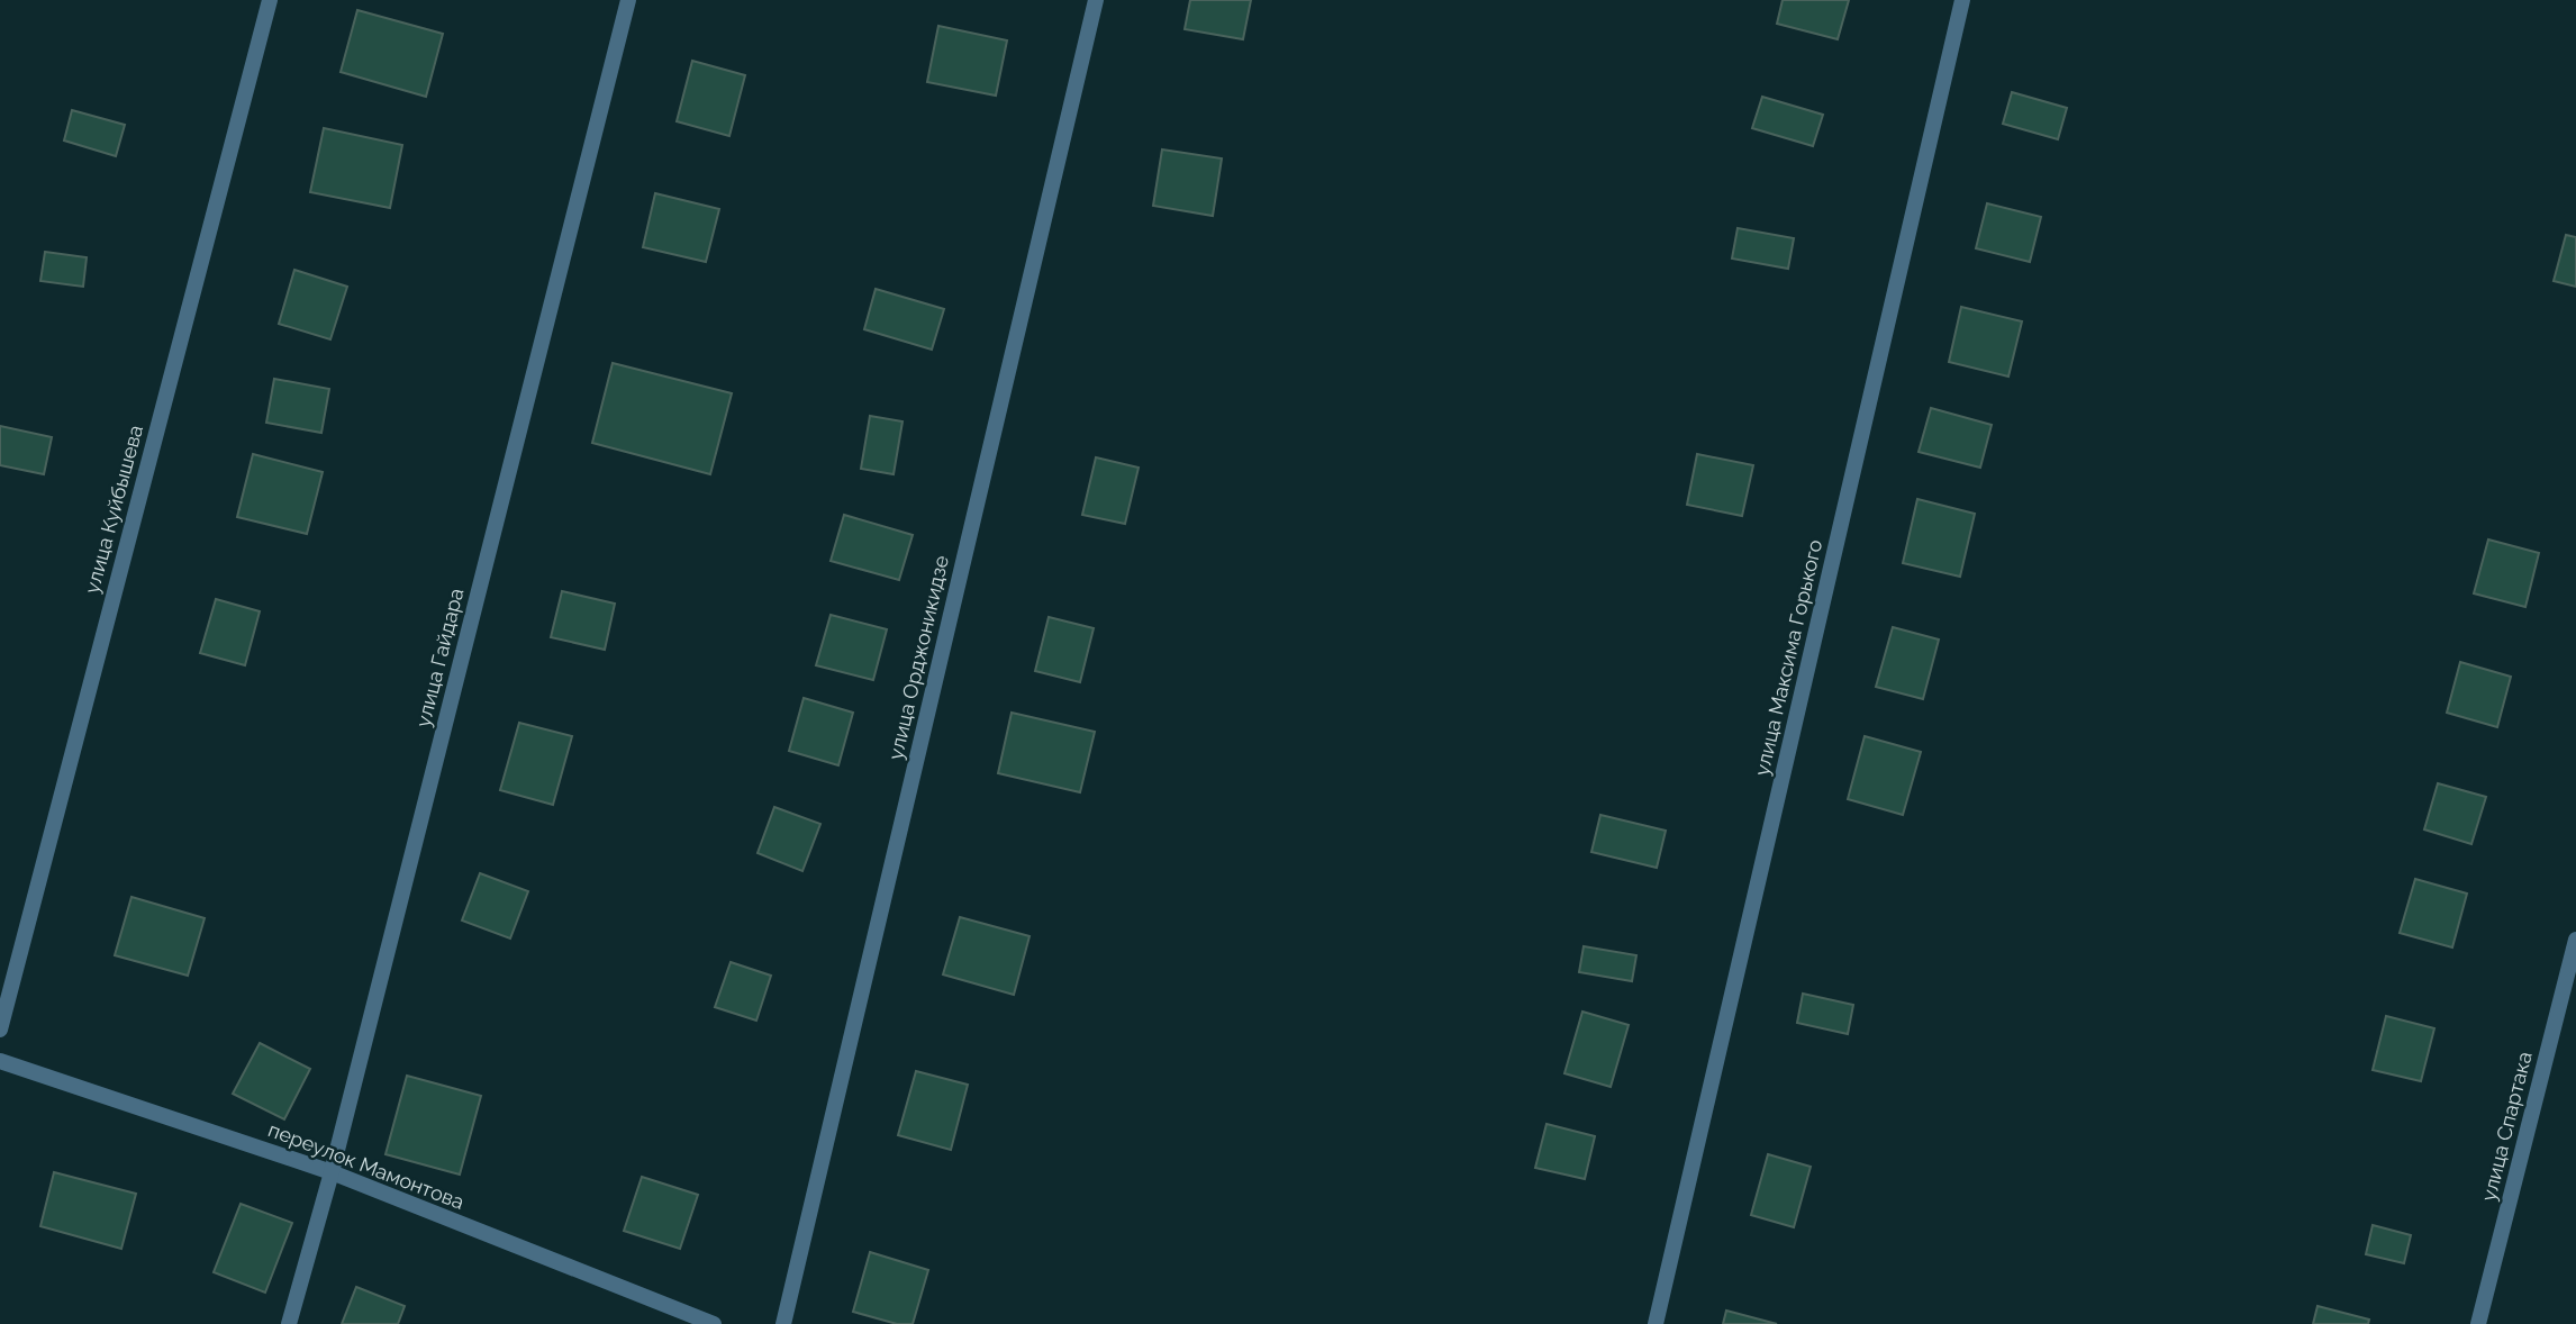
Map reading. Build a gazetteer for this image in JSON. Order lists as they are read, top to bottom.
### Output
{
  "streets": {
    "street": [
      "улица Куйбышева",
      "улица Гайдара",
      "улица Орджоникидзе",
      "улица Максима Горького",
      "улица Спартака",
      "переулок Мамонтова"
    ]
  },
  "crossings": [
    ["улица Гайдара", "переулок Мамонтова"]
  ]
}
